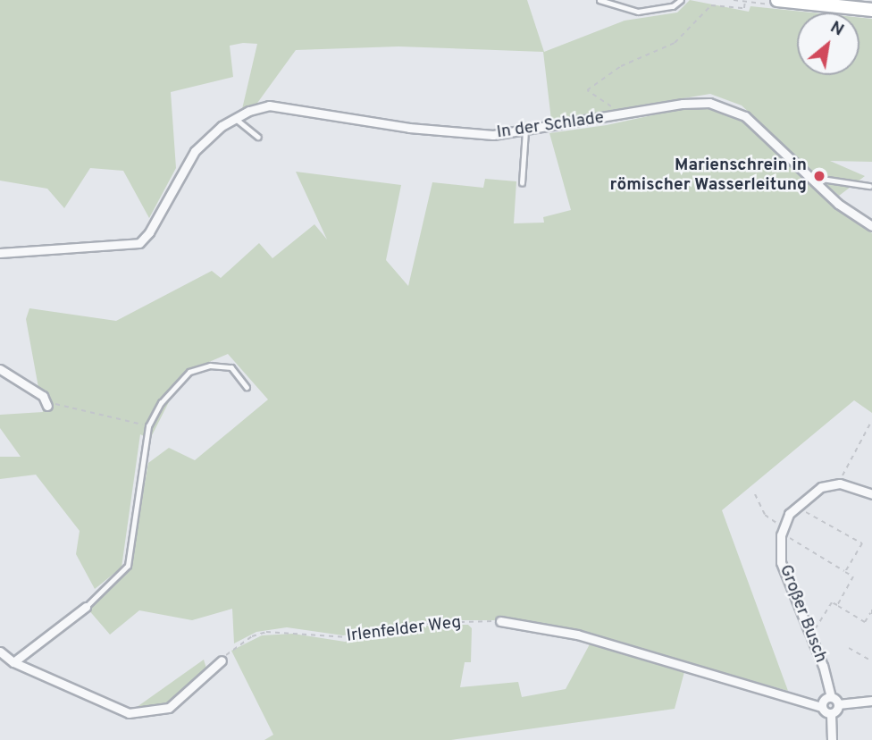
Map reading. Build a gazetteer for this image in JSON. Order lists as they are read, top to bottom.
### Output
{
  "streets": {
    "street": ["In der Schlade", "Großer Busch"],
    "path": ["Irlenfelder Weg"]
  },
  "places": ["Marienschrein in römischer Wasserleitung"],
  "north": "top right"
}
